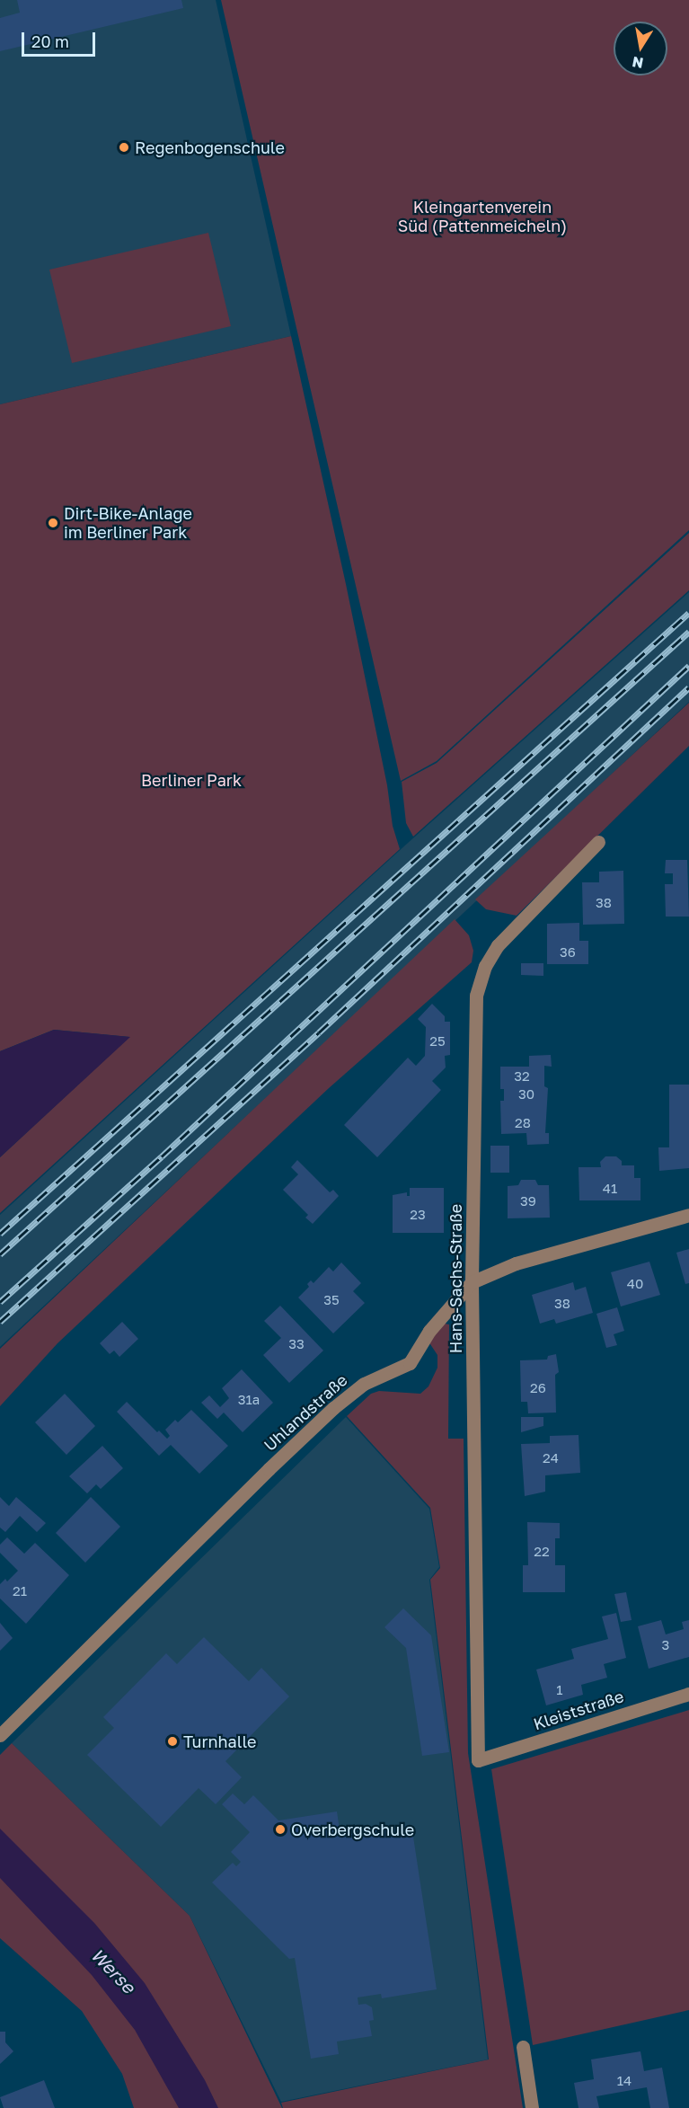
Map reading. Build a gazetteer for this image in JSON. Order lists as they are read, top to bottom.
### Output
{
  "streets": {
    "street": ["Hans-Sachs-Straße", "Uhlandstraße", "Kleiststraße"]
  },
  "crossings": [
    ["Hans-Sachs-Straße", "Uhlandstraße"],
    ["Hans-Sachs-Straße", "Kleiststraße"]
  ],
  "water": ["Werse"],
  "parks": ["Kleingartenverein Süd (Pattenmeicheln)", "Berliner Park"],
  "places": [
    "Regenbogenschule",
    "Dirt-Bike-Anlage im Berliner Park",
    "Turnhalle",
    "Overbergschule"
  ],
  "house_numbers": [
    "38",
    "36",
    "25",
    "32",
    "30",
    "28",
    "41",
    "39",
    "23",
    "40",
    "35",
    "38",
    "33",
    "26",
    "31a",
    "24",
    "22",
    "21",
    "3",
    "1",
    "14"
  ],
  "scale_bar": "20 m",
  "north": "bottom"
}
